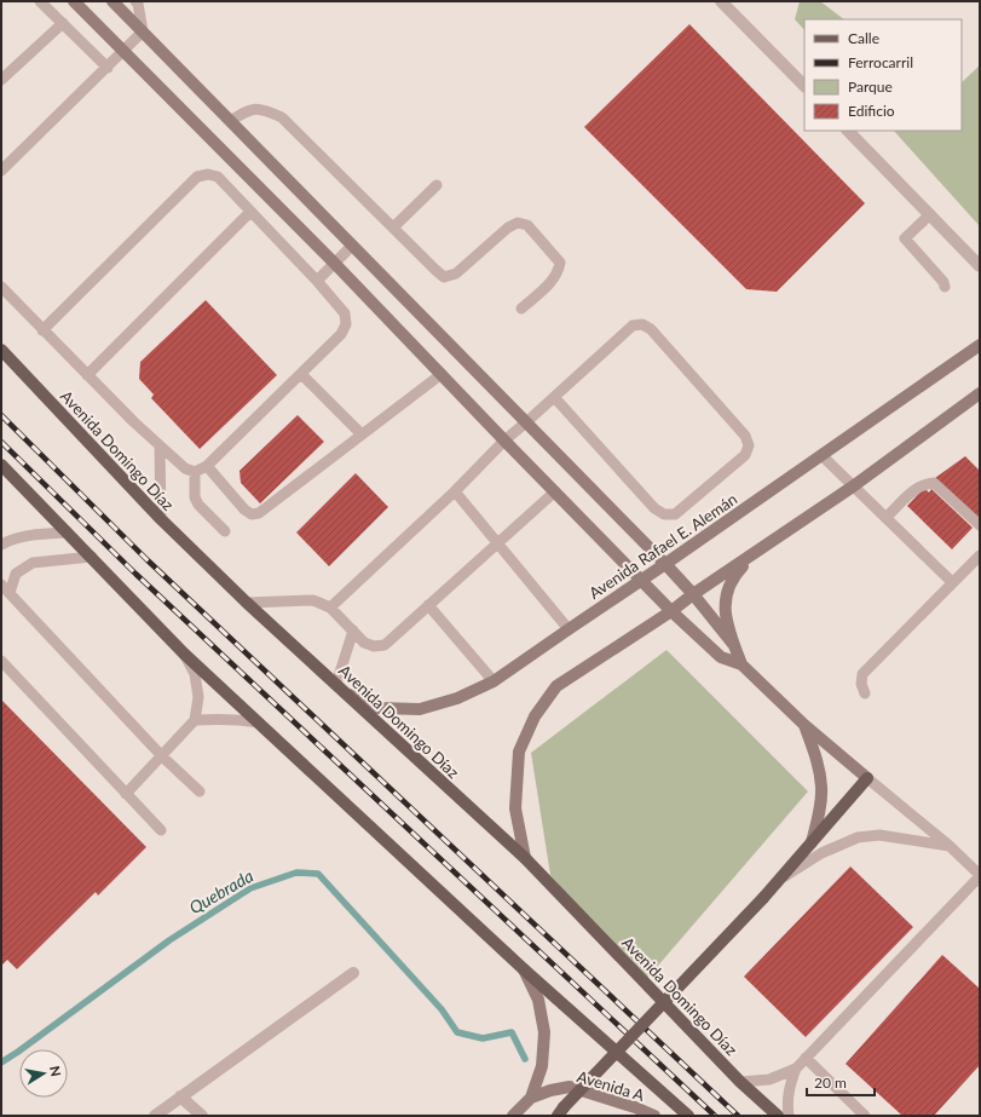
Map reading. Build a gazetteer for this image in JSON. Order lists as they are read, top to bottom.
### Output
{
  "streets": {
    "main road": ["Avenida Domingo Díaz"],
    "street": ["Avenida Rafael E. Alemán", "Avenida A"]
  },
  "crossings": [
    ["Avenida Domingo Díaz", "Avenida Rafael E. Alemán"]
  ],
  "water": ["Quebrada"],
  "legend": [
    "Calle",
    "Ferrocarril",
    "Parque",
    "Edificio"
  ],
  "scale_bar": "20 m",
  "north": "right"
}
